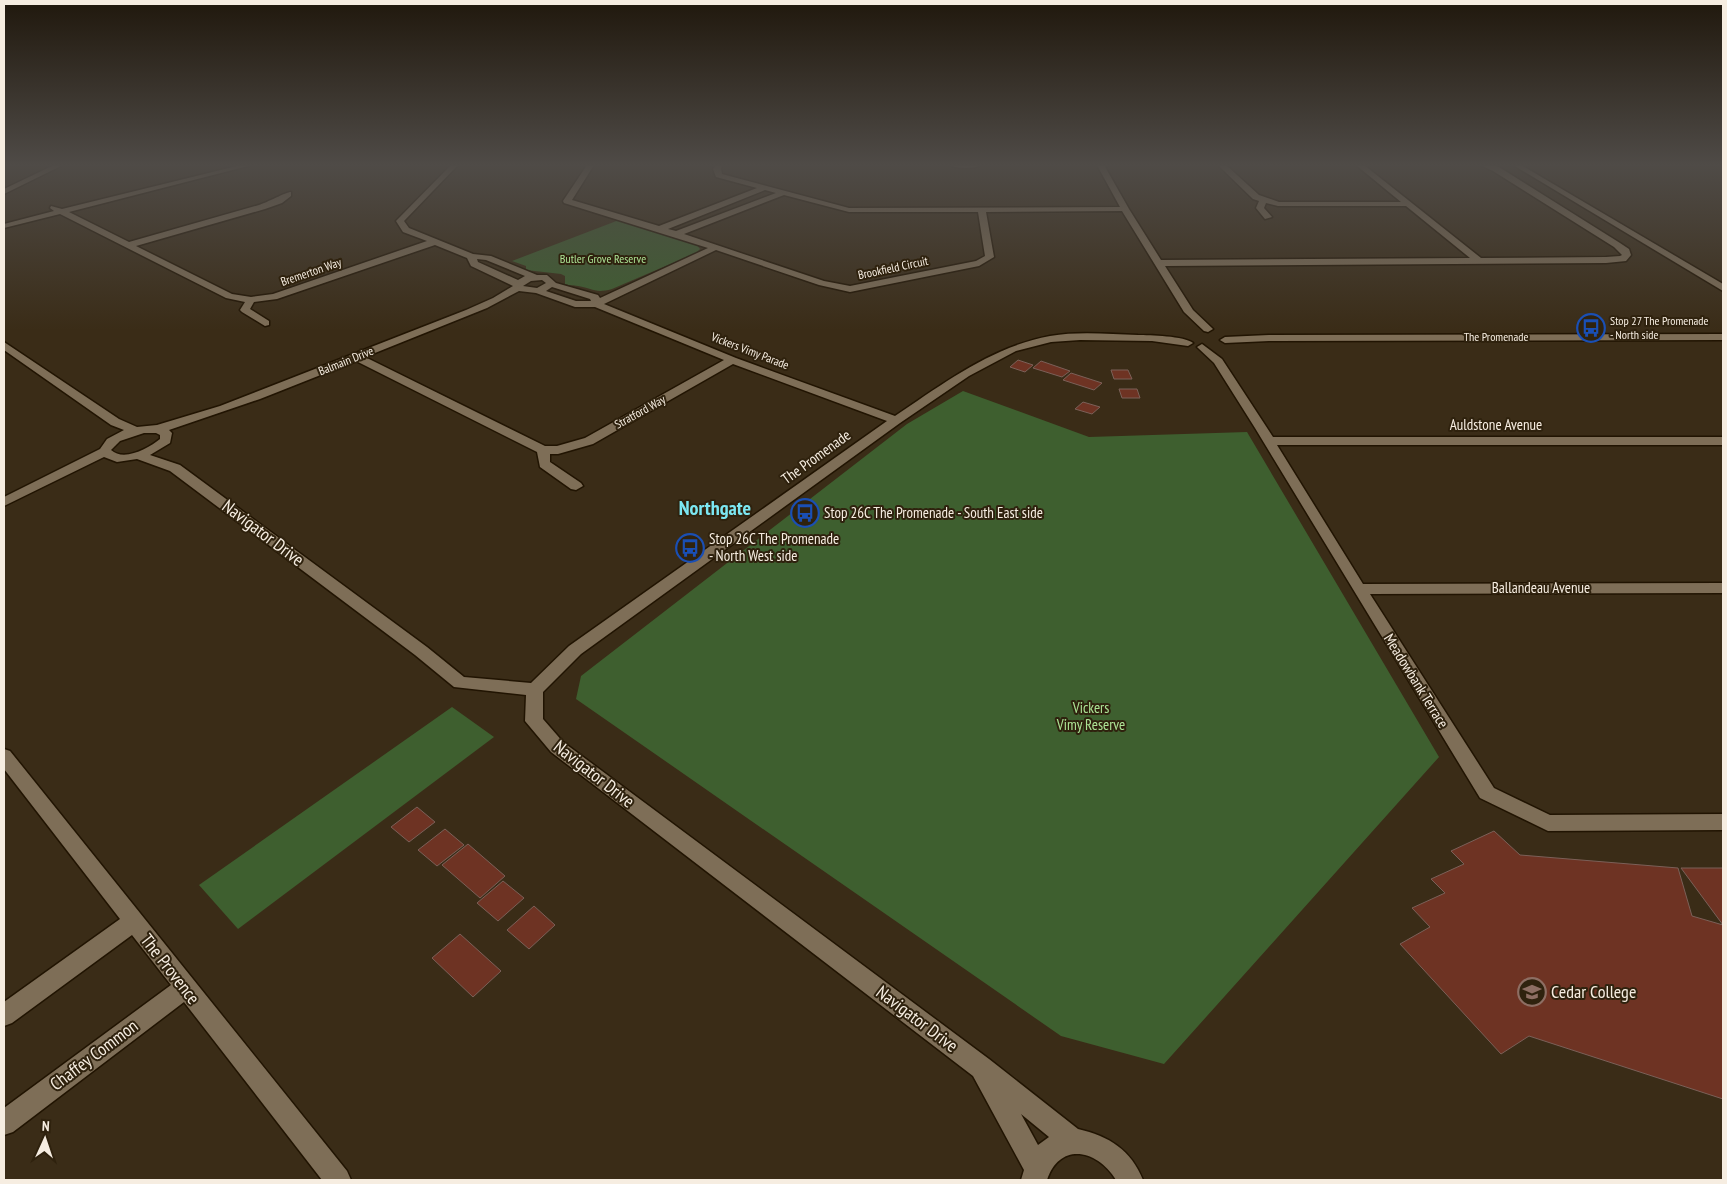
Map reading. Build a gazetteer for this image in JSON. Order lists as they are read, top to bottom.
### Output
{
  "streets": {
    "street": [
      "Brookfield Circuit",
      "Bremerton Way",
      "The Promenade",
      "Vickers Vimy Parade",
      "Balmain Drive",
      "Stratford Way",
      "Auldstone Avenue",
      "Navigator Drive",
      "Ballandeau Avenue",
      "Meadowbank Terrace",
      "The Provence",
      "Chaffey Common"
    ]
  },
  "crossings": [
    ["The Promenade", "Vickers Vimy Parade"],
    ["The Promenade", "Navigator Drive"],
    ["The Promenade", "Meadowbank Terrace"],
    ["Vickers Vimy Parade", "Balmain Drive"],
    ["Vickers Vimy Parade", "Stratford Way"],
    ["Balmain Drive", "Navigator Drive"],
    ["Auldstone Avenue", "Meadowbank Terrace"],
    ["Ballandeau Avenue", "Meadowbank Terrace"],
    ["The Provence", "Chaffey Common"]
  ],
  "districts": ["Northgate"],
  "parks": ["Butler Grove Reserve", "Vickers Vimy Reserve"],
  "places": {
    "bus stop": ["Stop 27 The Promenade - North side", "Stop 26C The Promenade - South East side", "Stop 26C The Promenade - North West side"],
    "school or university": ["Cedar College"]
  },
  "north": "top"
}
